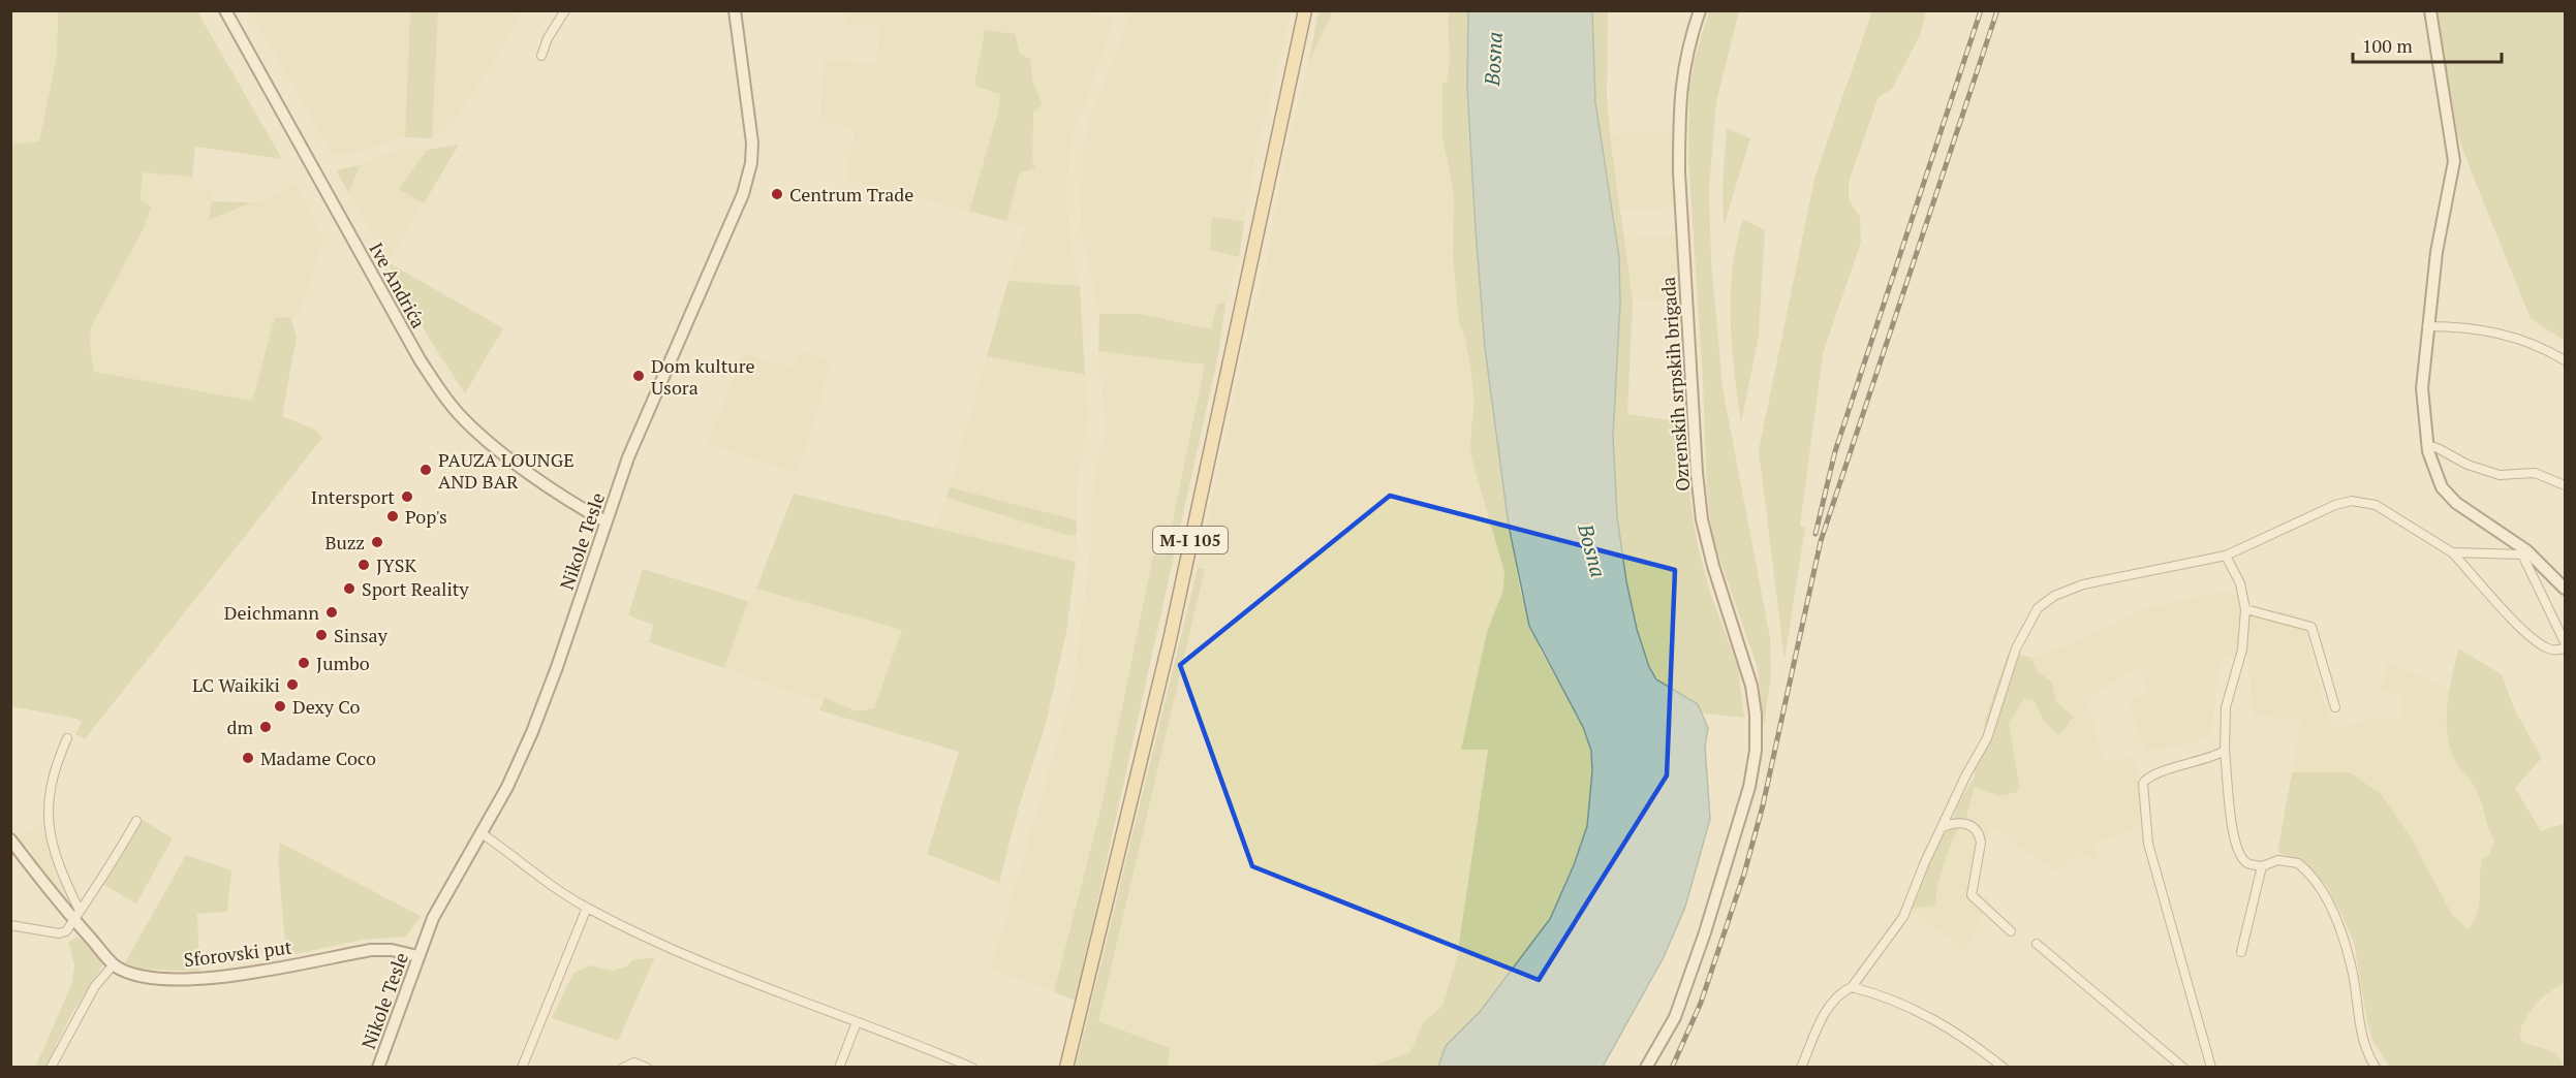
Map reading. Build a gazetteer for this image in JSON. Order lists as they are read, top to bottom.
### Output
{
  "streets": {
    "main road": ["M-I 105"],
    "street": [
      "Ive Andrića",
      "Ozrenskih srpskih brigada",
      "Nikole Tesle",
      "Sforovski put"
    ]
  },
  "crossings": [
    ["Ive Andrića", "Nikole Tesle"],
    ["Nikole Tesle", "Sforovski put"]
  ],
  "water": ["Bosna"],
  "places": [
    "Centrum Trade",
    "Dom kulture Usora",
    "PAUZA LOUNGE AND BAR",
    "Intersport",
    "Pop's",
    "Buzz",
    "JYSK",
    "Sport Reality",
    "Deichmann",
    "Sinsay",
    "Jumbo",
    "LC Waikiki",
    "Dexy Co",
    "dm",
    "Madame Coco"
  ],
  "scale_bar": "100 m"
}
